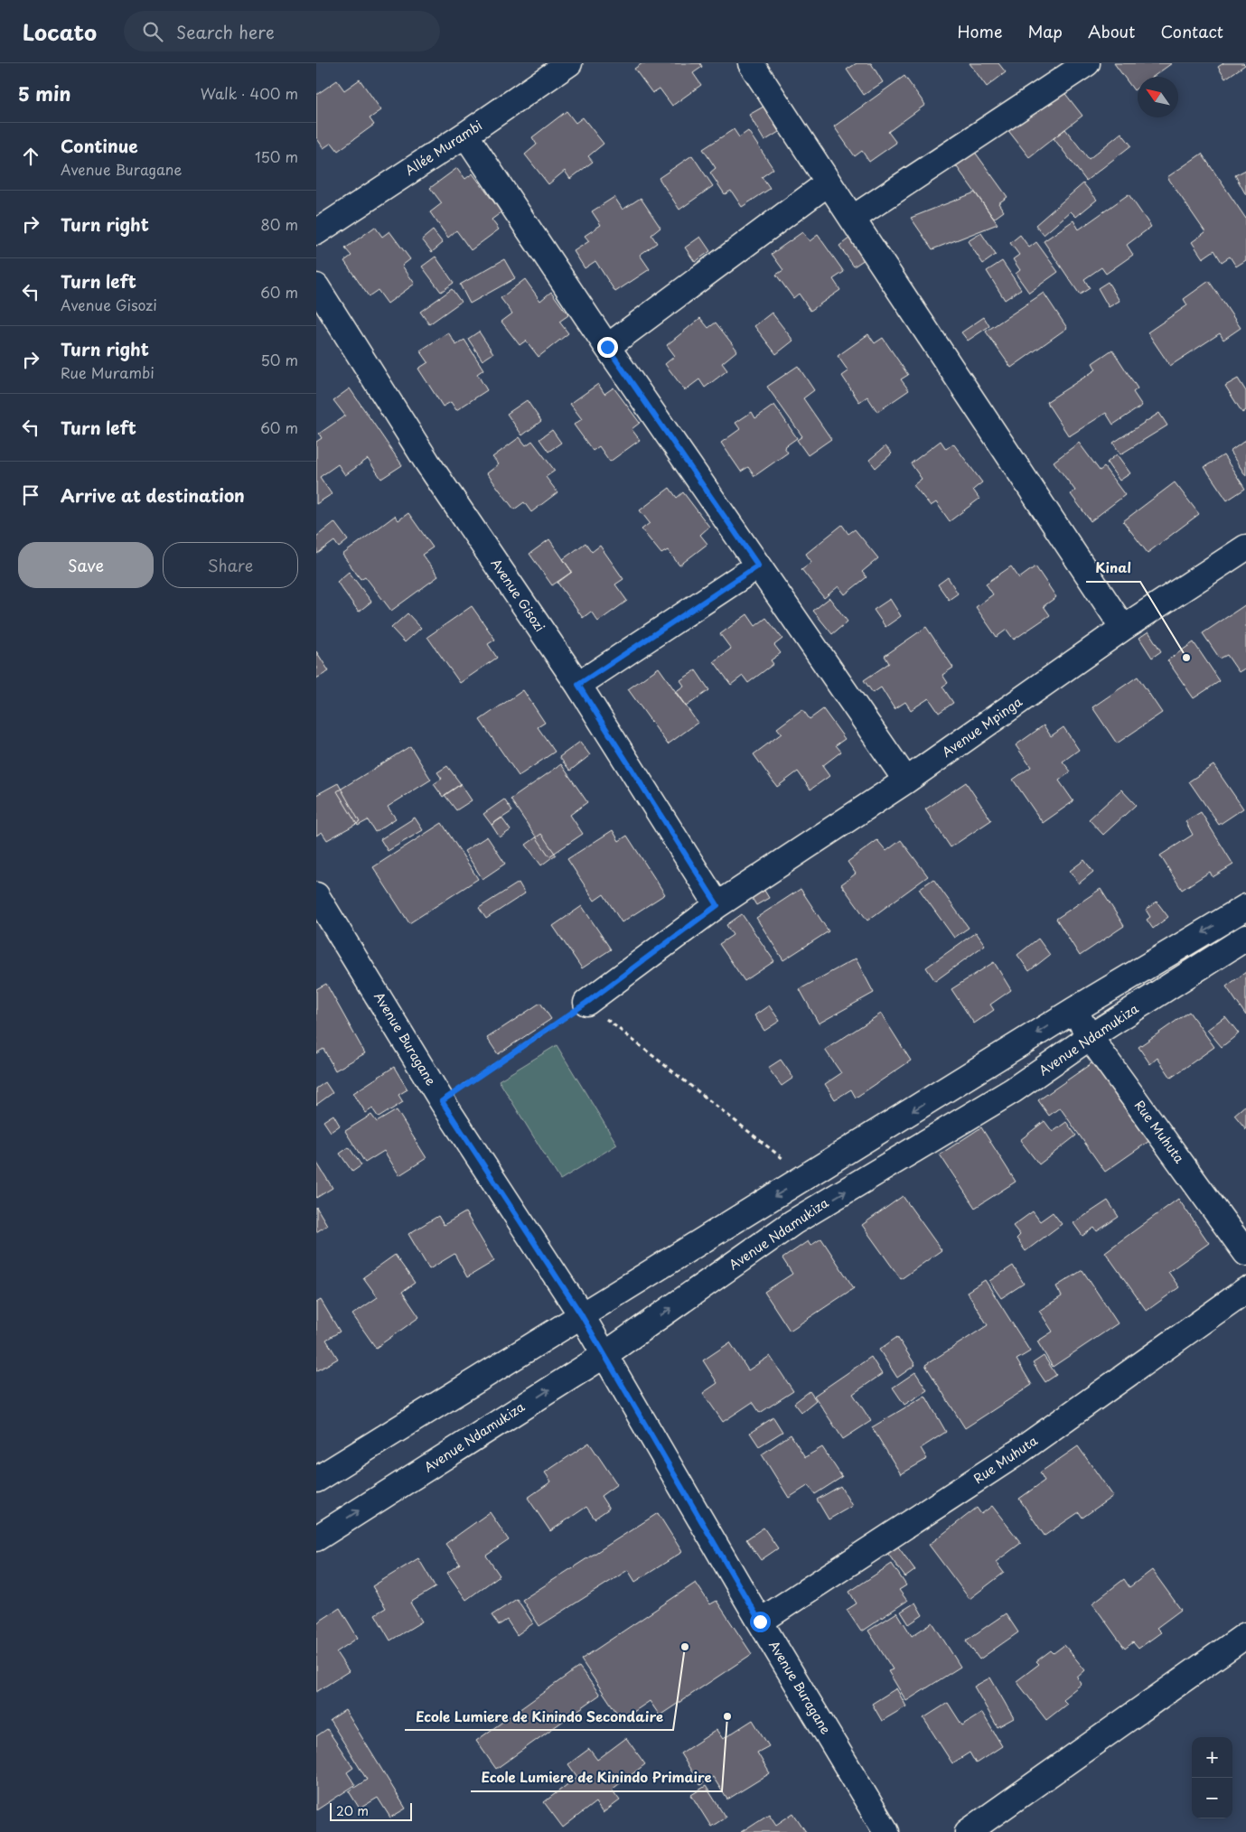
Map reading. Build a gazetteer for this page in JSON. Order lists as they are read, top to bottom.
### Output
{
  "streets": {
    "street": [
      "Allée Murambi",
      "Avenue Gisozi",
      "Avenue Mpinga",
      "Avenue Buragane",
      "Avenue Ndamukiza",
      "Rue Muhuta"
    ]
  },
  "crossings": [
    ["Avenue Gisozi", "Avenue Mpinga"],
    ["Avenue Buragane", "Avenue Ndamukiza"],
    ["Avenue Buragane", "Rue Muhuta"],
    ["Avenue Ndamukiza", "Rue Muhuta"]
  ],
  "places": ["Kinal", "Ecole Lumiere de Kinindo Secondaire", "Ecole Lumiere de Kinindo Primaire"],
  "scale_bar": "20 m",
  "north": "top left",
  "page": {
    "header": "Locato",
    "search": "Search here",
    "nav": [
      "Home",
      "Map",
      "About",
      "Contact"
    ],
    "heading": ["5 min", "Walk · 400 m"],
    "list": [
      ["Continue", "Avenue Buragane", "150 m"],
      ["Turn right", "80 m"],
      ["Turn left", "Avenue Gisozi", "60 m"],
      ["Turn right", "Rue Murambi", "50 m"],
      ["Turn left", "60 m"],
      "Arrive at destination"
    ],
    "buttons": ["Save", "Share"],
    "map_buttons": ["+", "−"],
    "scale": "20 m"
  }
}
